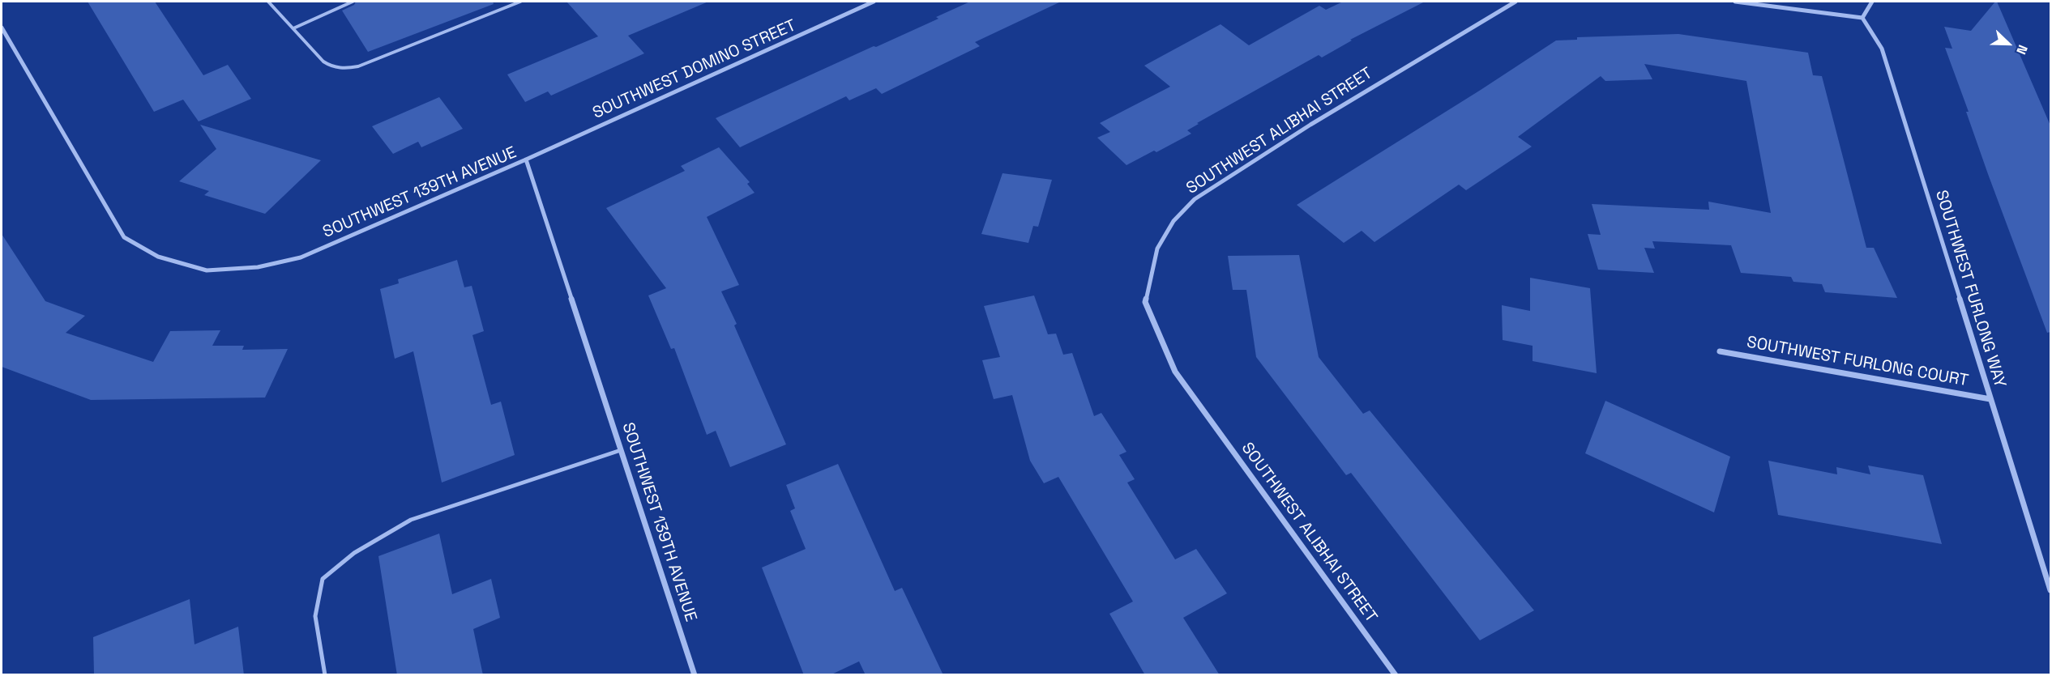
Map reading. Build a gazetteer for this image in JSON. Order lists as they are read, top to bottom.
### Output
{
  "streets": {
    "street": [
      "SOUTHWEST DOMINO STREET",
      "SOUTHWEST ALIBHAI STREET",
      "SOUTHWEST 139TH AVENUE",
      "SOUTHWEST FURLONG WAY",
      "SOUTHWEST FURLONG COURT"
    ]
  },
  "crossings": [
    ["SOUTHWEST DOMINO STREET", "SOUTHWEST 139TH AVENUE"],
    ["SOUTHWEST FURLONG WAY", "SOUTHWEST FURLONG COURT"]
  ],
  "north": "bottom right"
}
